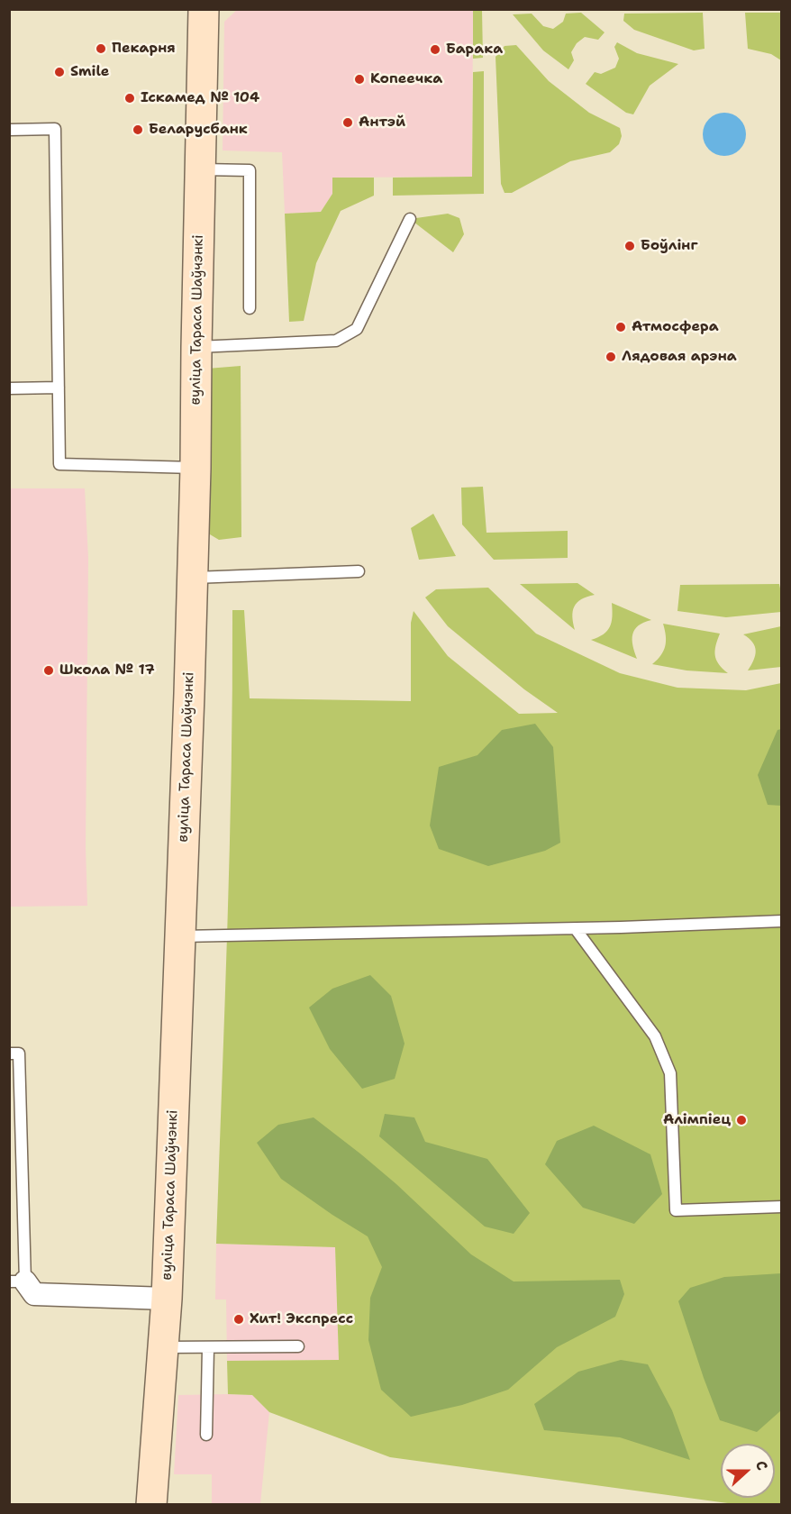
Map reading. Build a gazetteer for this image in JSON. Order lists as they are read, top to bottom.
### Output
{
  "streets": {
    "street": ["вуліца Тараса Шаўчэнкі"]
  },
  "places": [
    "Пекарня",
    "Барака",
    "Smile",
    "Копеечка",
    "Іскамед № 104",
    "Антэй",
    "Беларусбанк",
    "Боўлінг",
    "Атмосфера",
    "Лядовая арэна",
    "Школа № 17",
    "Алімпіец",
    "Хит! Экспресс"
  ],
  "north": "right"
}
